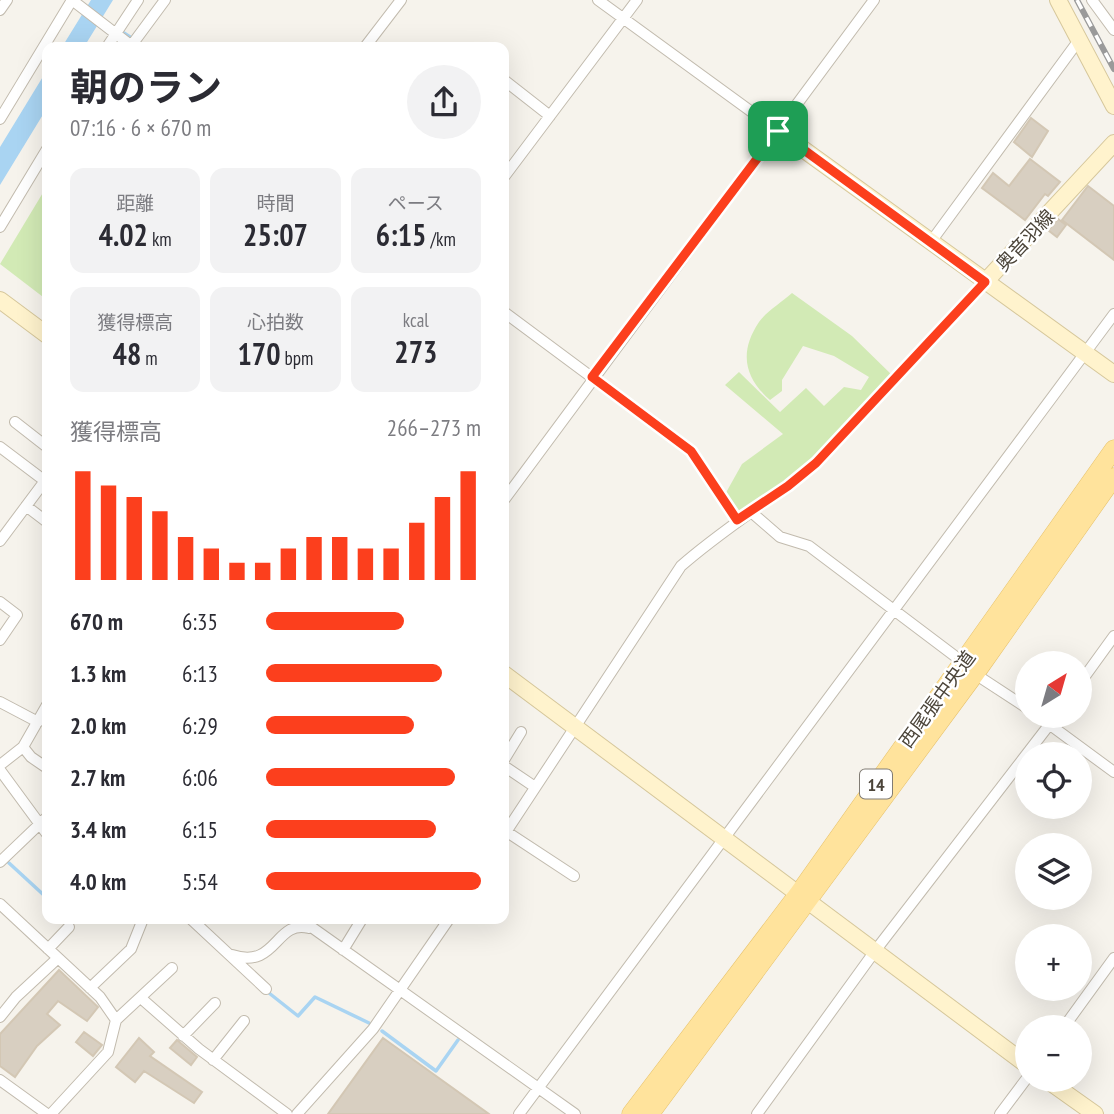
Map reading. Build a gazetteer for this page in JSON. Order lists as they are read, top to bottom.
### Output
{
  "streets": {
    "main road": ["西尾張中央道", "14"],
    "street": ["奥音羽線"]
  },
  "north": "top right",
  "page": {
    "heading": ["朝のラン", "07:16 · 6 × 670 m"],
    "stats": [
      ["距離", "4.02 km"],
      ["時間", "25:07"],
      ["ペース", "6:15 /km"],
      ["獲得標高", "48 m"],
      ["心拍数", "170 bpm"],
      ["kcal", "273"]
    ],
    "chart": ["獲得標高", "266–273 m"],
    "list": [
      {
        "name": "670 m",
        "note": "6:35"
      },
      {
        "name": "1.3 km",
        "note": "6:13"
      },
      {
        "name": "2.0 km",
        "note": "6:29"
      },
      {
        "name": "2.7 km",
        "note": "6:06"
      },
      {
        "name": "3.4 km",
        "note": "6:15"
      },
      {
        "name": "4.0 km",
        "note": "5:54"
      }
    ],
    "map_buttons": ["+", "−"]
  }
}
